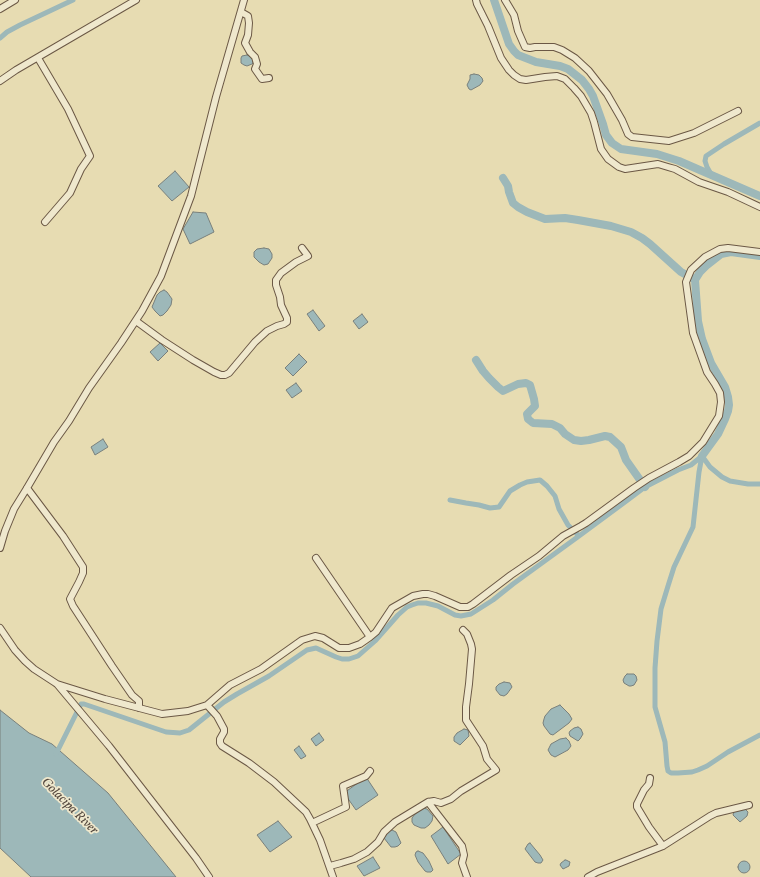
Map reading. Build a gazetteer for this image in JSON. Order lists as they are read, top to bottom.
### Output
{
  "water": ["Golacipa River"]
}
